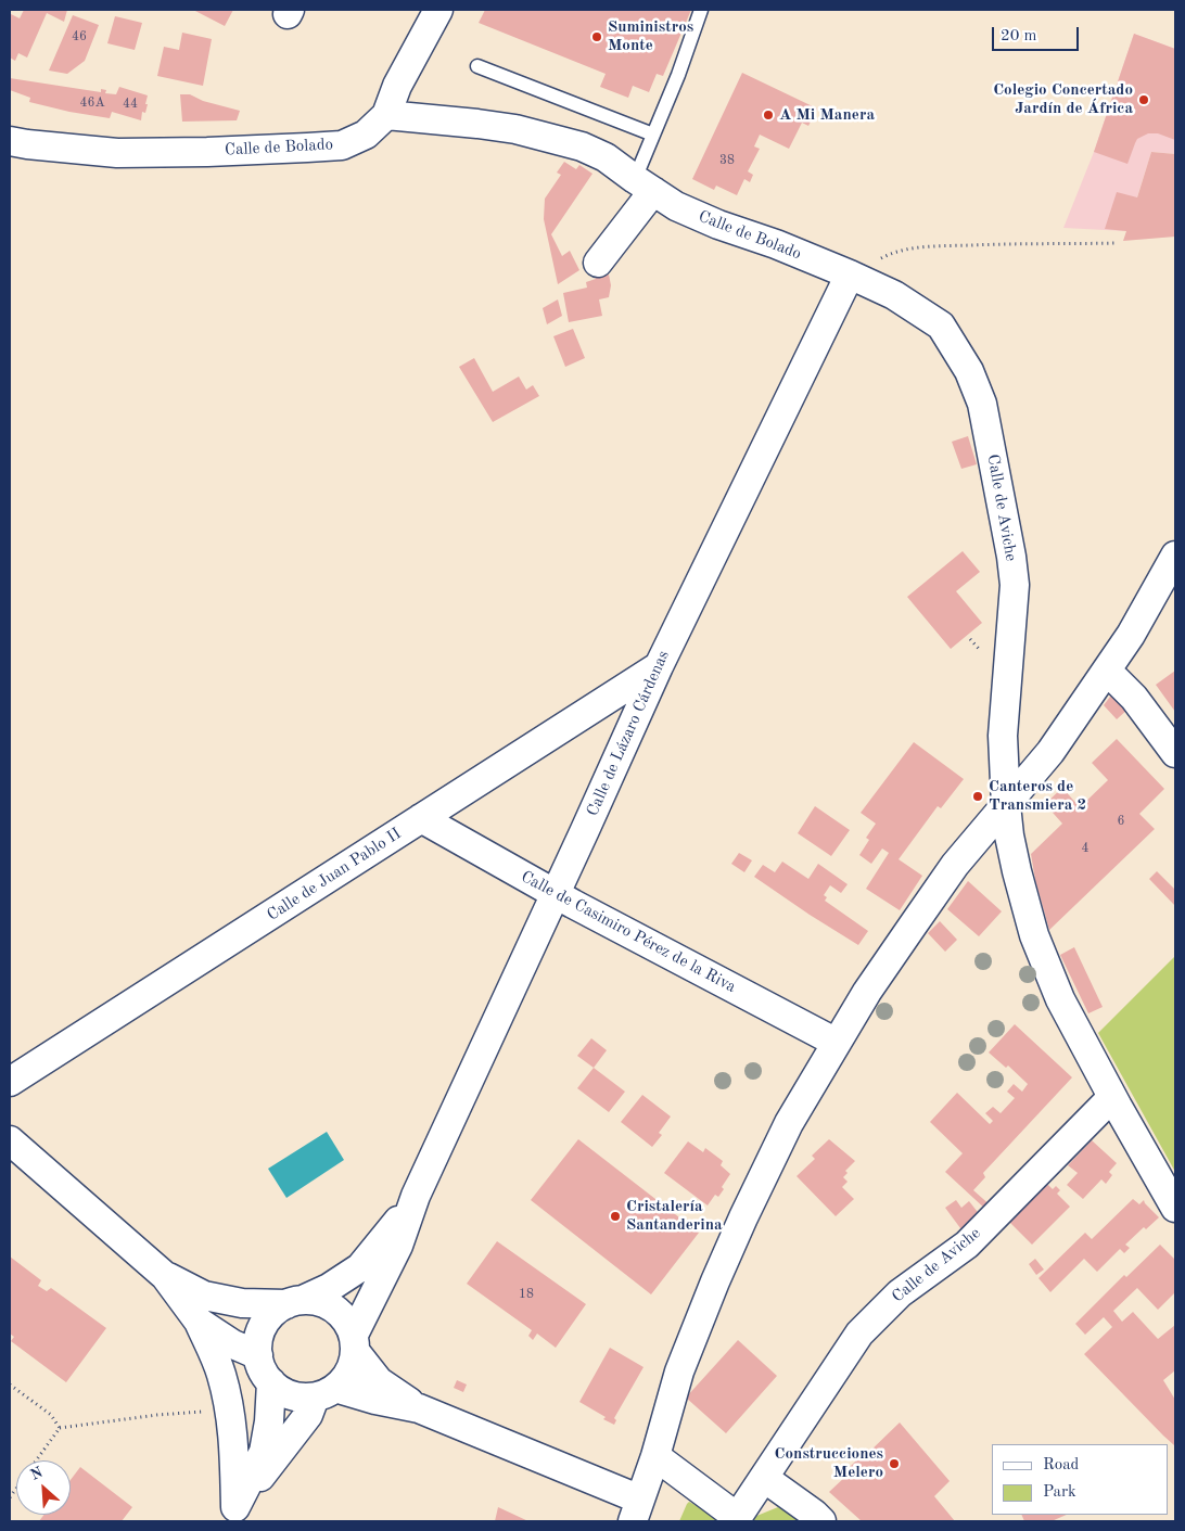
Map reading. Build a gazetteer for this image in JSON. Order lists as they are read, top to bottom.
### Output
{
  "streets": {
    "street": [
      "Calle de Bolado",
      "Calle de Aviche",
      "Calle de Lázaro Cárdenas",
      "Calle de Juan Pablo II",
      "Calle de Casimiro Pérez de la Riva"
    ]
  },
  "crossings": [
    ["Calle de Bolado", "Calle de Aviche"],
    ["Calle de Bolado", "Calle de Lázaro Cárdenas"],
    ["Calle de Aviche", "Calle de Lázaro Cárdenas"],
    ["Calle de Lázaro Cárdenas", "Calle de Juan Pablo II"],
    ["Calle de Lázaro Cárdenas", "Calle de Casimiro Pérez de la Riva"],
    ["Calle de Juan Pablo II", "Calle de Casimiro Pérez de la Riva"]
  ],
  "places": [
    "Suministros Monte",
    "Colegio Concertado Jardín de África",
    "A Mi Manera",
    "Canteros de Transmiera 2",
    "Cristalería Santanderina",
    "Construcciones Melero"
  ],
  "house_numbers": [
    "46",
    "46A",
    "44",
    "38",
    "6",
    "4",
    "18"
  ],
  "legend": ["Road", "Park"],
  "scale_bar": "20 m",
  "north": "top left"
}
